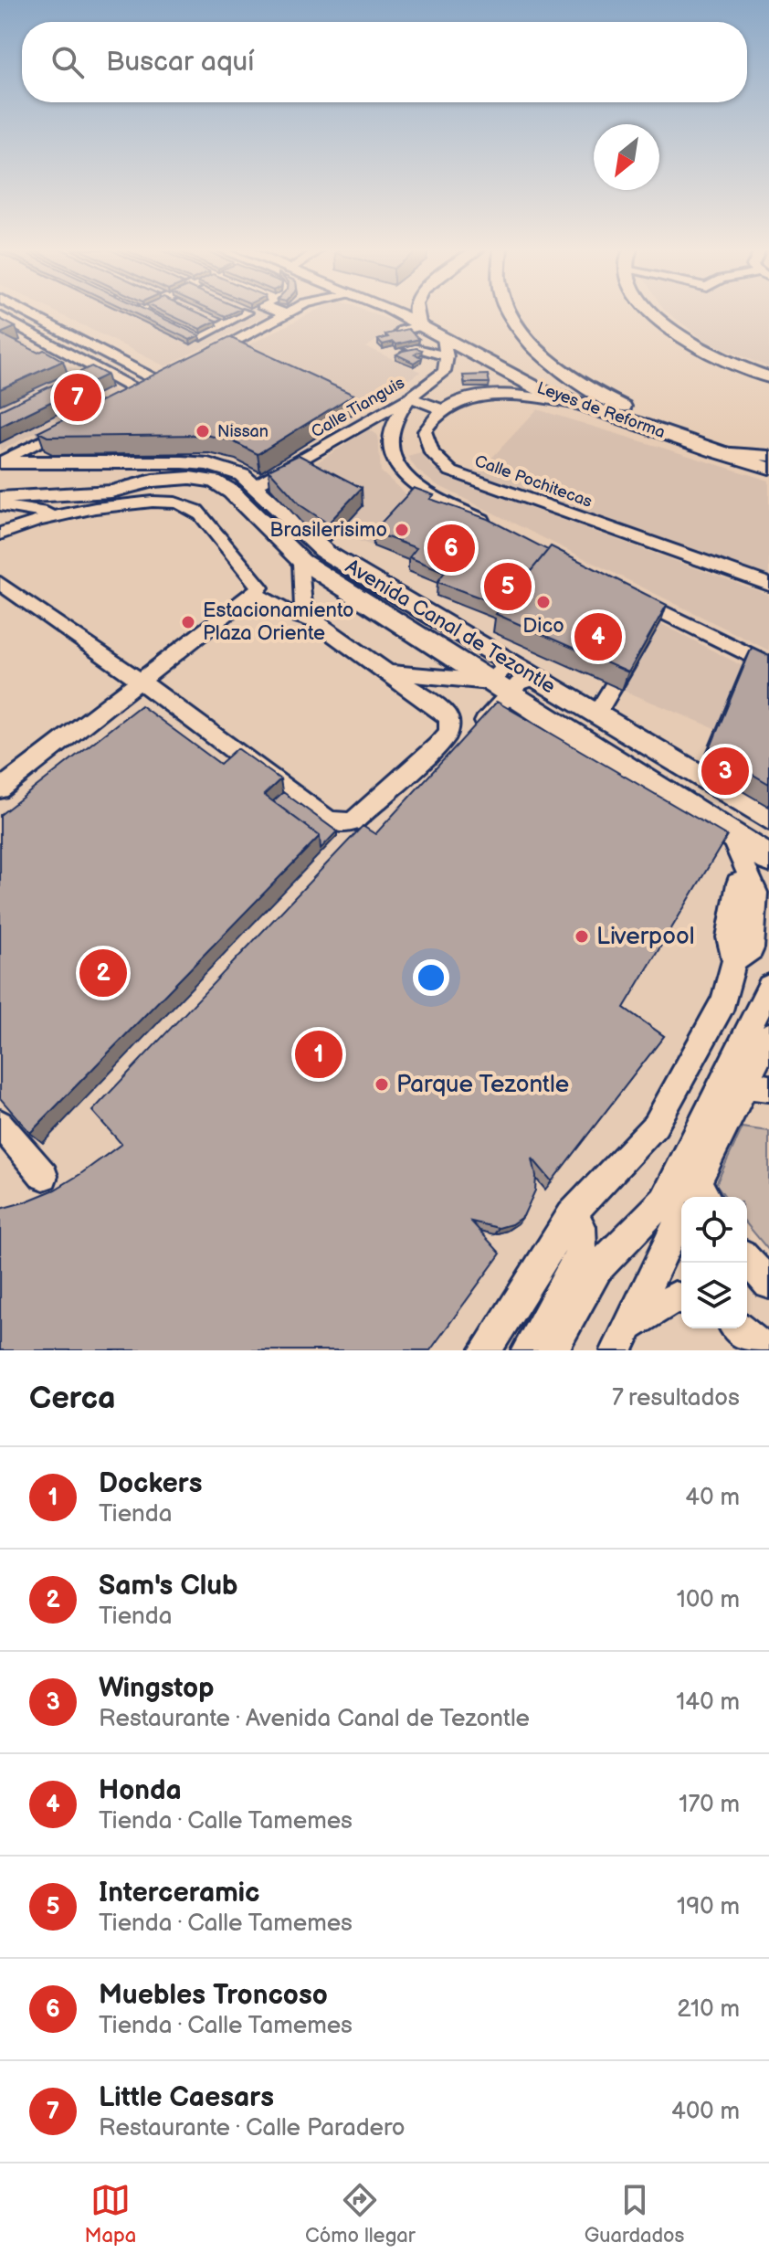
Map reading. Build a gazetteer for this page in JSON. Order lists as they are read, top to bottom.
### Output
{
  "streets": {
    "main road": ["Leyes de Reforma", "Avenida Canal de Tezontle"],
    "street": ["Calle Tianguis", "Calle Pochitecas"]
  },
  "crossings": [
    ["Calle Tianguis", "Avenida Canal de Tezontle"]
  ],
  "places": [
    "Nissan",
    "Brasilerisimo",
    "Dico",
    "Estacionamiento Plaza Oriente",
    "Liverpool",
    "Parque Tezontle"
  ],
  "north": "bottom left",
  "page": {
    "search": "Buscar aquí",
    "pins": [
      "7",
      "6",
      "5",
      "4",
      "3",
      "2",
      "1"
    ],
    "heading": ["Cerca", "7 resultados"],
    "list": [
      {
        "mark": "1",
        "name": "Dockers",
        "note": "Tienda",
        "value": "40 m"
      },
      {
        "mark": "2",
        "name": "Sam's Club",
        "note": "Tienda",
        "value": "100 m"
      },
      {
        "mark": "3",
        "name": "Wingstop",
        "note": "Restaurante · Avenida Canal de Tezontle",
        "value": "140 m"
      },
      {
        "mark": "4",
        "name": "Honda",
        "note": "Tienda · Calle Tamemes",
        "value": "170 m"
      },
      {
        "mark": "5",
        "name": "Interceramic",
        "note": "Tienda · Calle Tamemes",
        "value": "190 m"
      },
      {
        "mark": "6",
        "name": "Muebles Troncoso",
        "note": "Tienda · Calle Tamemes",
        "value": "210 m"
      },
      {
        "mark": "7",
        "name": "Little Caesars",
        "note": "Restaurante · Calle Paradero",
        "value": "400 m"
      }
    ],
    "nav": ["Mapa", "Cómo llegar", "Guardados"]
  }
}
